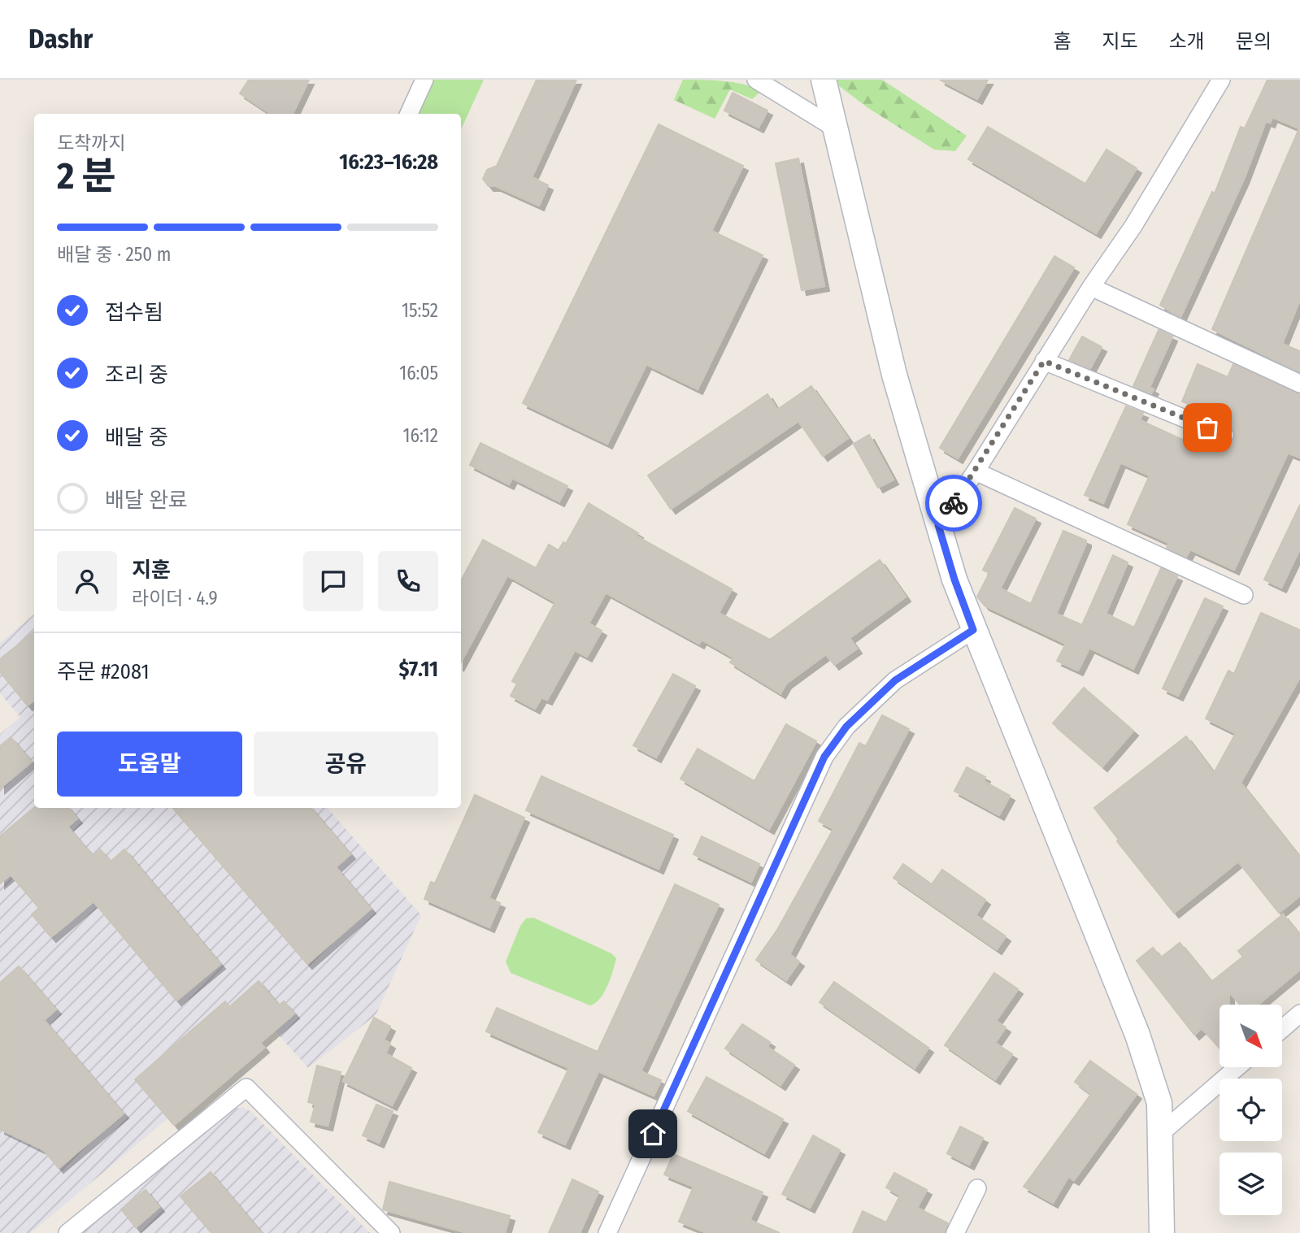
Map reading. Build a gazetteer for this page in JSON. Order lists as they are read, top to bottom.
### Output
{
  "north": "bottom right",
  "page": {
    "header": "Dashr",
    "nav": [
      "홈",
      "지도",
      "소개",
      "문의"
    ],
    "heading": ["2 분", "도착까지", "16:23–16:28"],
    "panel": [
      "지훈",
      "라이더 · 4.9",
      "주문 #2081",
      "$7.11"
    ],
    "bar": "배달 중 · 250 m",
    "list": [
      ["접수됨", "15:52"],
      ["조리 중", "16:05"],
      ["배달 중", "16:12"],
      "배달 완료"
    ],
    "buttons": ["도움말", "공유"]
  }
}
